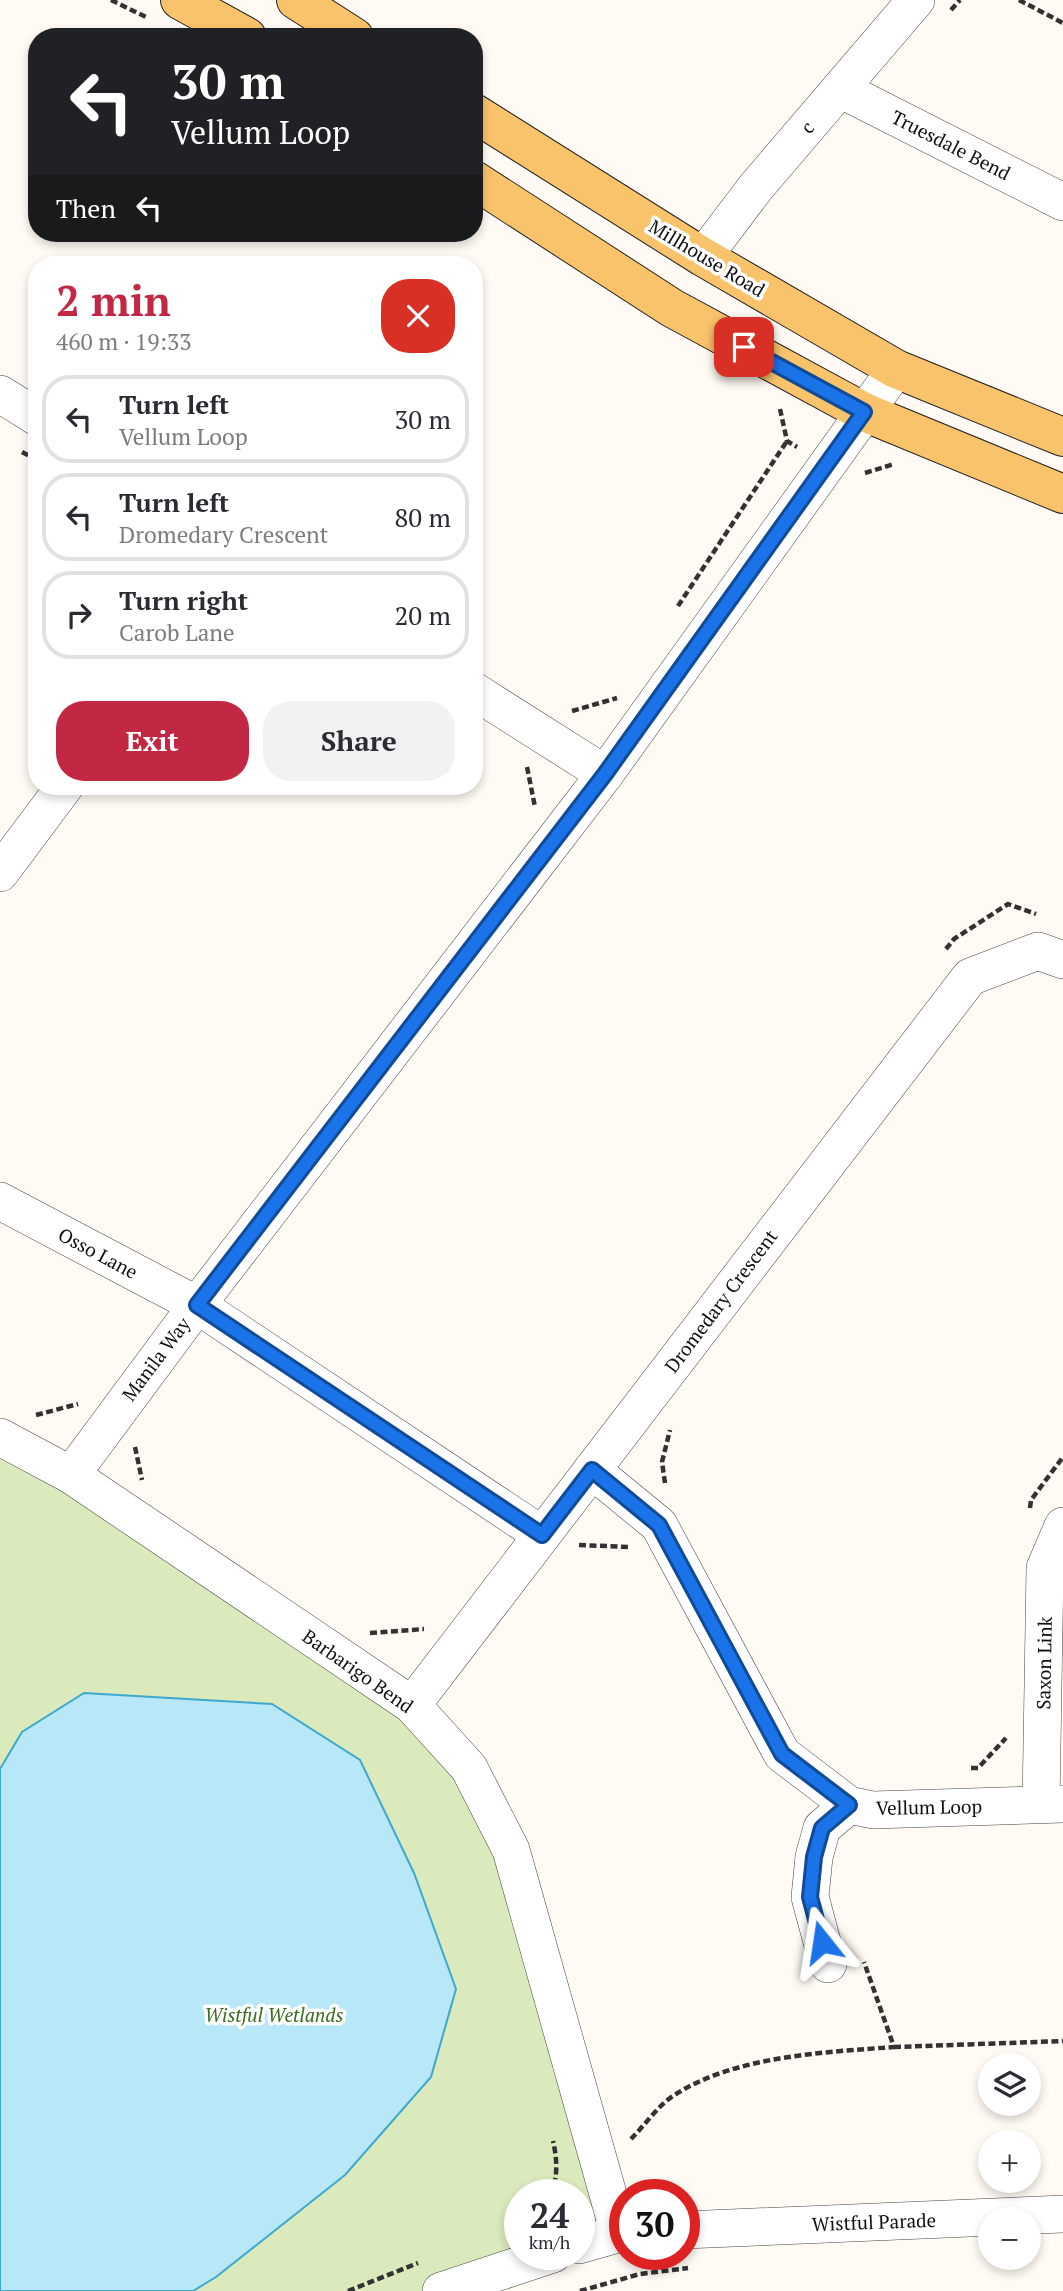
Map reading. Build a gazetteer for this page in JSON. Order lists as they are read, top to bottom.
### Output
{
  "streets": {
    "main road": ["Millhouse Road"],
    "street": [
      "c",
      "Truesdale Bend",
      "Osso Lane",
      "Dromedary Crescent",
      "Manila Way",
      "Saxon Link",
      "Barbarigo Bend",
      "Vellum Loop",
      "Wistful Parade"
    ]
  },
  "crossings": [
    ["c", "Truesdale Bend"],
    ["c", "Millhouse Road"],
    ["Millhouse Road", "Manila Way"],
    ["Osso Lane", "Dromedary Crescent"],
    ["Osso Lane", "Manila Way"],
    ["Dromedary Crescent", "Barbarigo Bend"],
    ["Dromedary Crescent", "Vellum Loop"],
    ["Manila Way", "Barbarigo Bend"],
    ["Saxon Link", "Vellum Loop"]
  ],
  "parks": ["Wistful Wetlands"],
  "page": {
    "turn": ["30 m", "Vellum Loop"],
    "then": "Then",
    "heading": ["2 min", "460 m · 19:33"],
    "list": [
      {
        "name": "Turn left",
        "note": "Vellum Loop",
        "value": "30 m"
      },
      {
        "name": "Turn left",
        "note": "Dromedary Crescent",
        "value": "80 m"
      },
      {
        "name": "Turn right",
        "note": "Carob Lane",
        "value": "20 m"
      }
    ],
    "buttons": ["Exit", "Share"],
    "map_buttons": ["+", "−"],
    "speed": "24 km/h",
    "limit": "30"
  }
}
